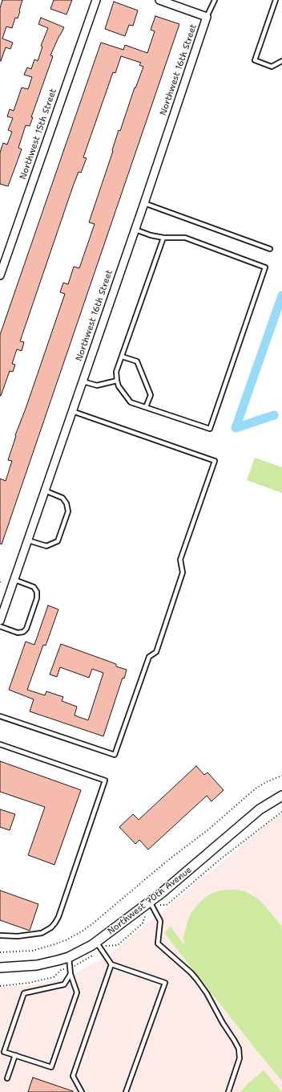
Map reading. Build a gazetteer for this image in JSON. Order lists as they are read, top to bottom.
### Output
{
  "streets": {
    "street": ["Northwest 16th Street", "Northwest 15th Street", "Northwest 70th Avenue"]
  }
}
